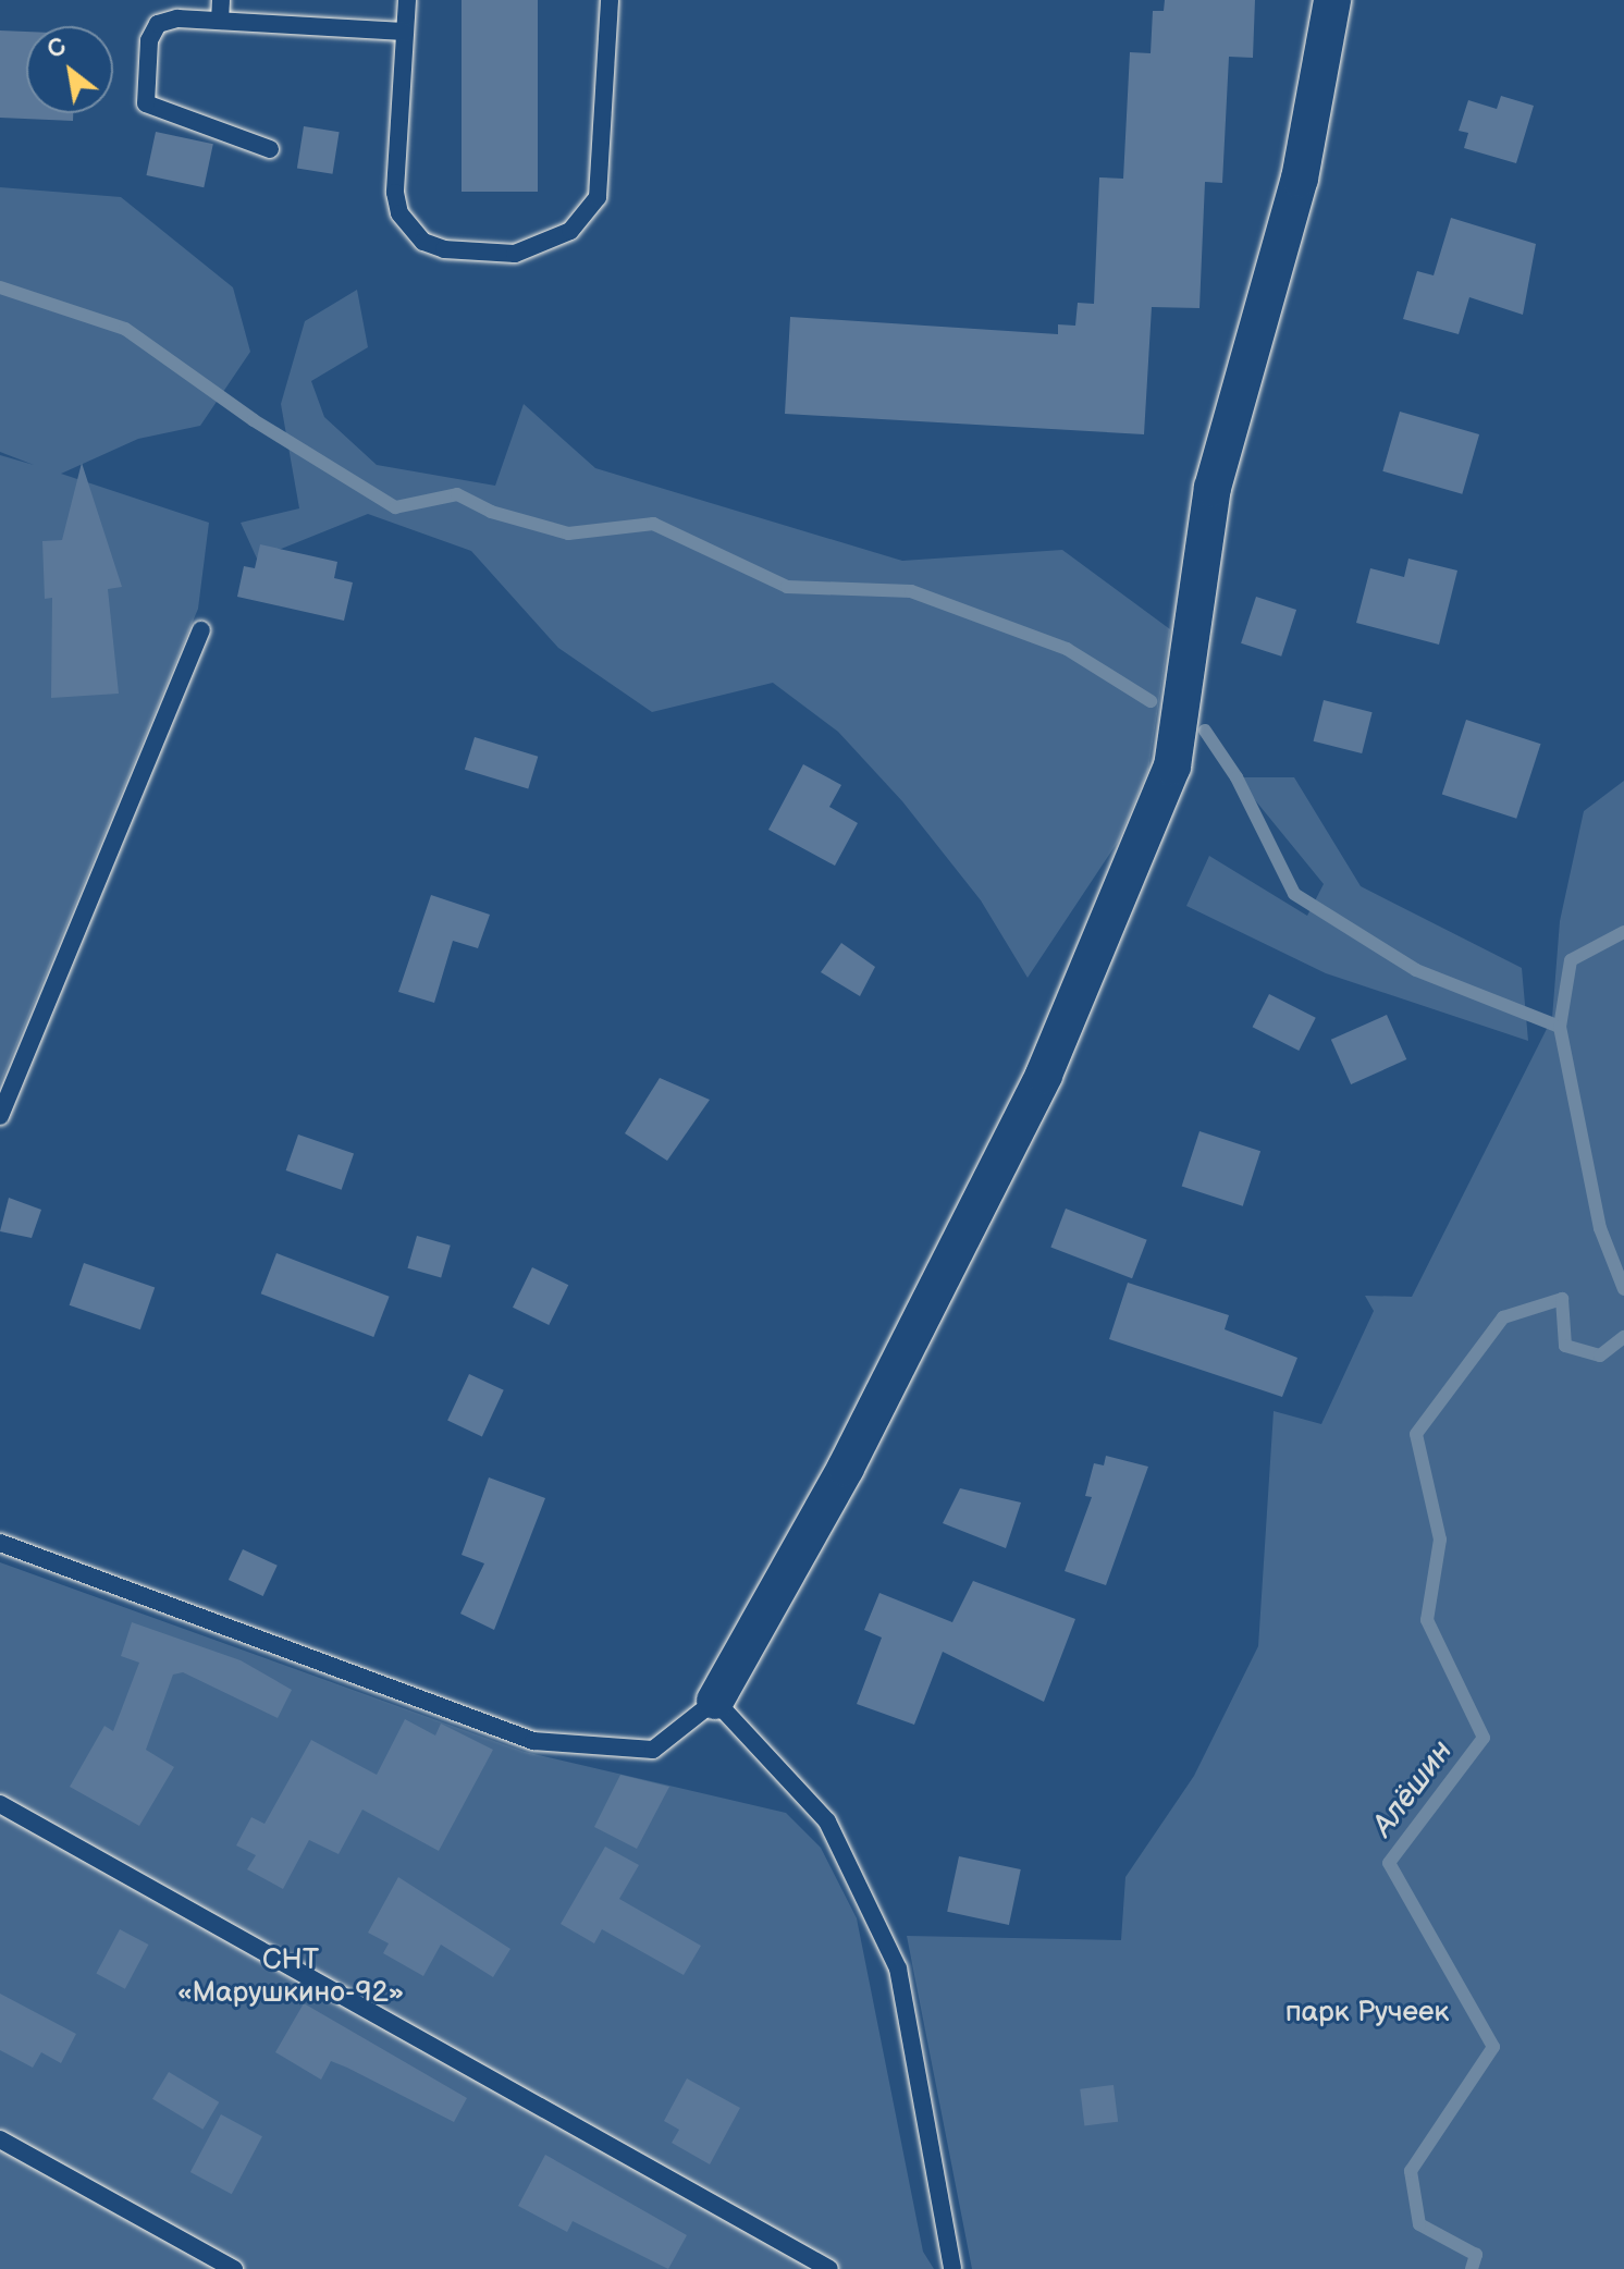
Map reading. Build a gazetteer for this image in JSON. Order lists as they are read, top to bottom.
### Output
{
  "water": ["Алёшин"],
  "parks": ["СНТ «Марушкино-92»", "парк Ручеек"],
  "north": "top left"
}
